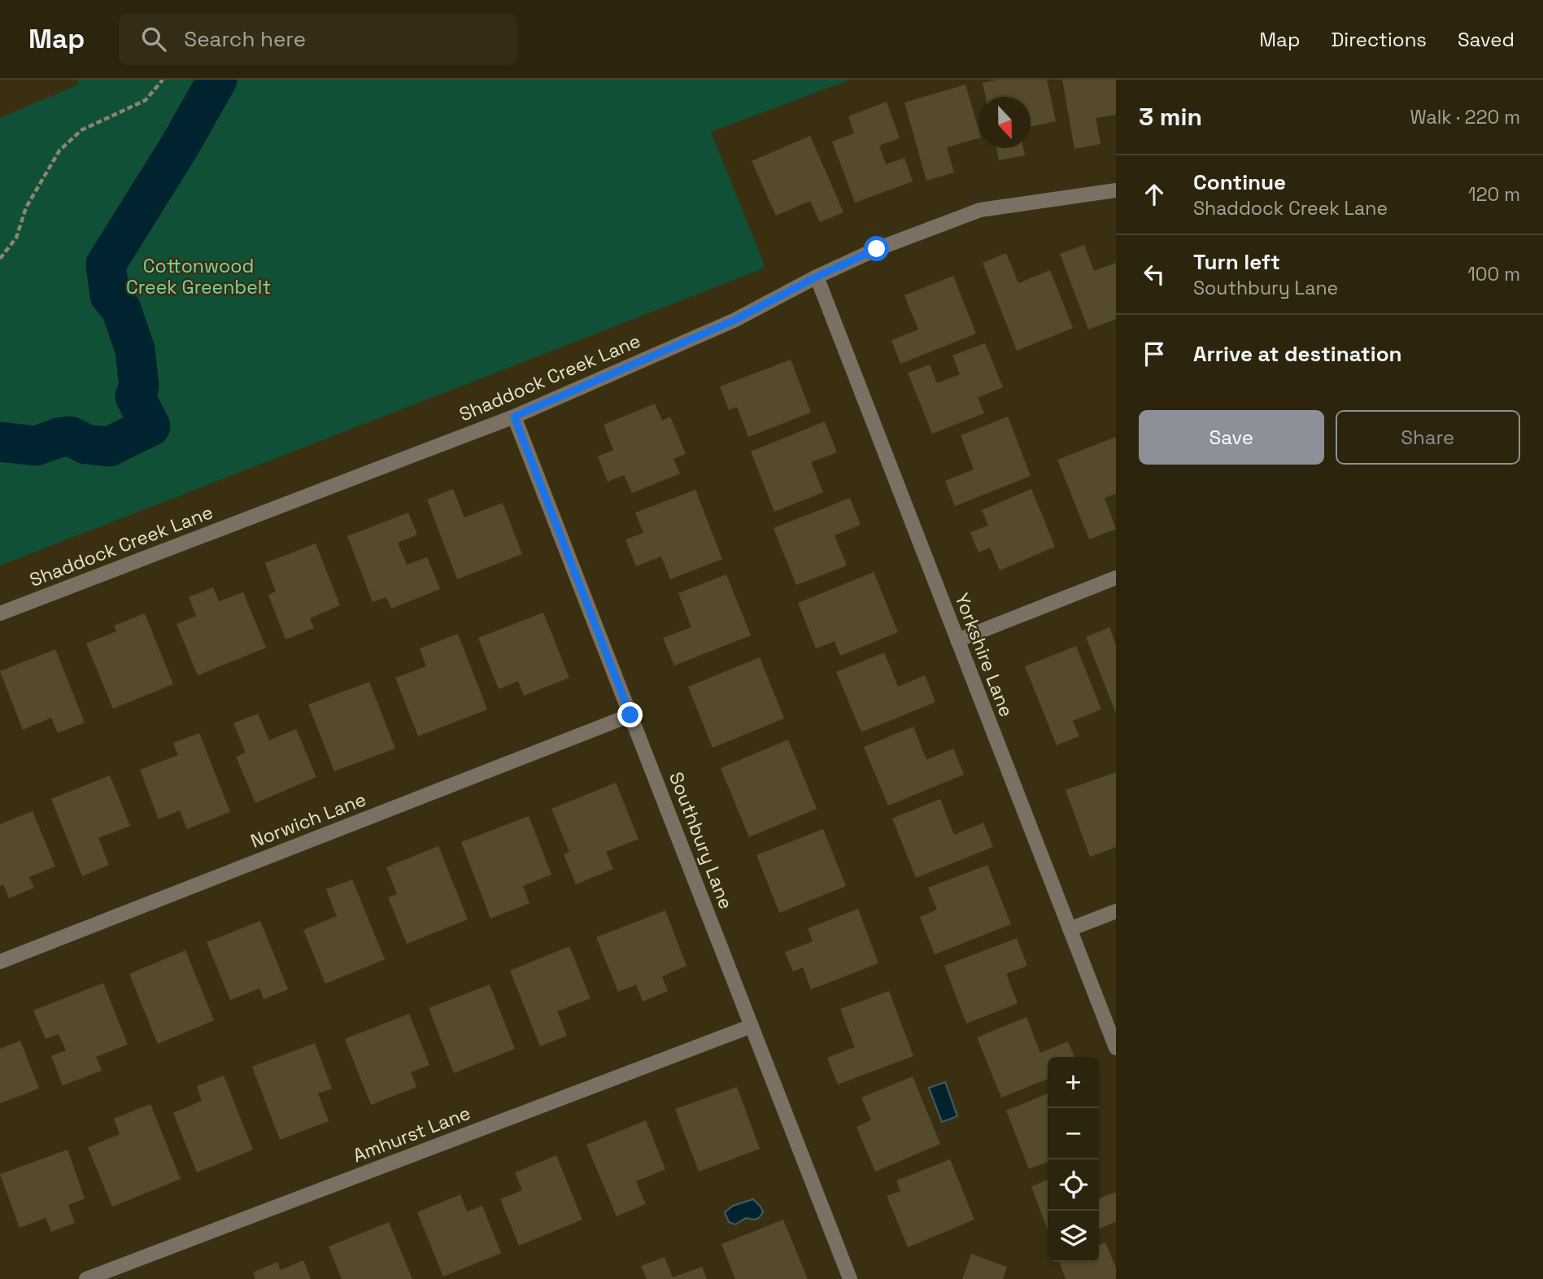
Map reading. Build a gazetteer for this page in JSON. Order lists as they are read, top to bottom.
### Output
{
  "streets": {
    "street": [
      "Shaddock Creek Lane",
      "Yorkshire Lane",
      "Norwich Lane",
      "Southbury Lane",
      "Amhurst Lane"
    ]
  },
  "crossings": [
    ["Shaddock Creek Lane", "Yorkshire Lane"],
    ["Shaddock Creek Lane", "Southbury Lane"],
    ["Norwich Lane", "Southbury Lane"],
    ["Southbury Lane", "Amhurst Lane"]
  ],
  "parks": ["Cottonwood Creek Greenbelt"],
  "north": "bottom",
  "page": {
    "header": "Map",
    "search": "Search here",
    "nav": ["Map", "Directions", "Saved"],
    "heading": ["3 min", "Walk · 220 m"],
    "list": [
      ["Continue", "Shaddock Creek Lane", "120 m"],
      ["Turn left", "Southbury Lane", "100 m"],
      "Arrive at destination"
    ],
    "buttons": ["Save", "Share"],
    "map_buttons": ["+", "−"]
  }
}
